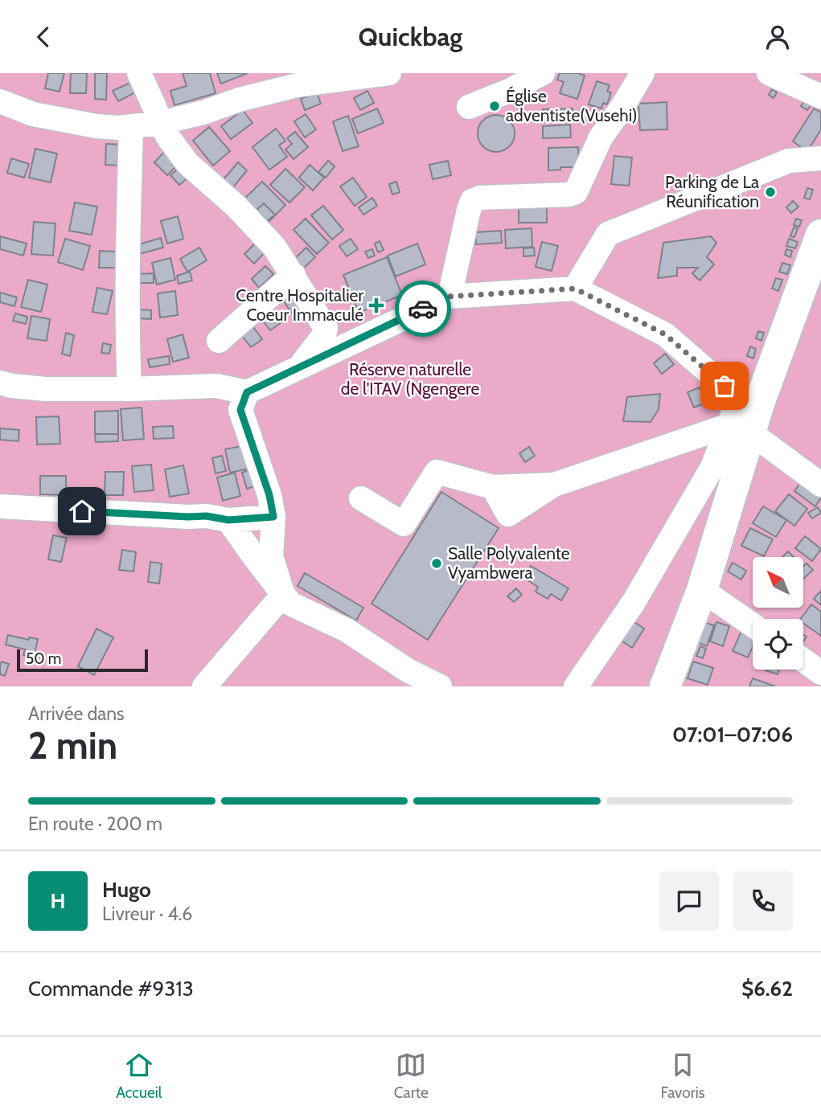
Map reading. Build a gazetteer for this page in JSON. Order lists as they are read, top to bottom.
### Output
{
  "parks": ["Réserve naturelle de l'ITAV (Ngengere"],
  "places": {
    "other": ["Église adventiste(Vusehi)", "Parking de La Réunification", "Salle Polyvalente Vyambwera"],
    "health": ["Centre Hospitalier Coeur Immaculé"]
  },
  "scale_bar": "50 m",
  "north": "top left",
  "page": {
    "header": "Quickbag",
    "scale": "50 m",
    "heading": ["2 min", "Arrivée dans", "07:01–07:06"],
    "panel": [
      "Hugo",
      "Livreur · 4.6",
      "Commande #9313",
      "$6.62"
    ],
    "bar": "En route · 200 m",
    "round": "H",
    "tabs": ["Accueil", "Carte", "Favoris"]
  }
}
